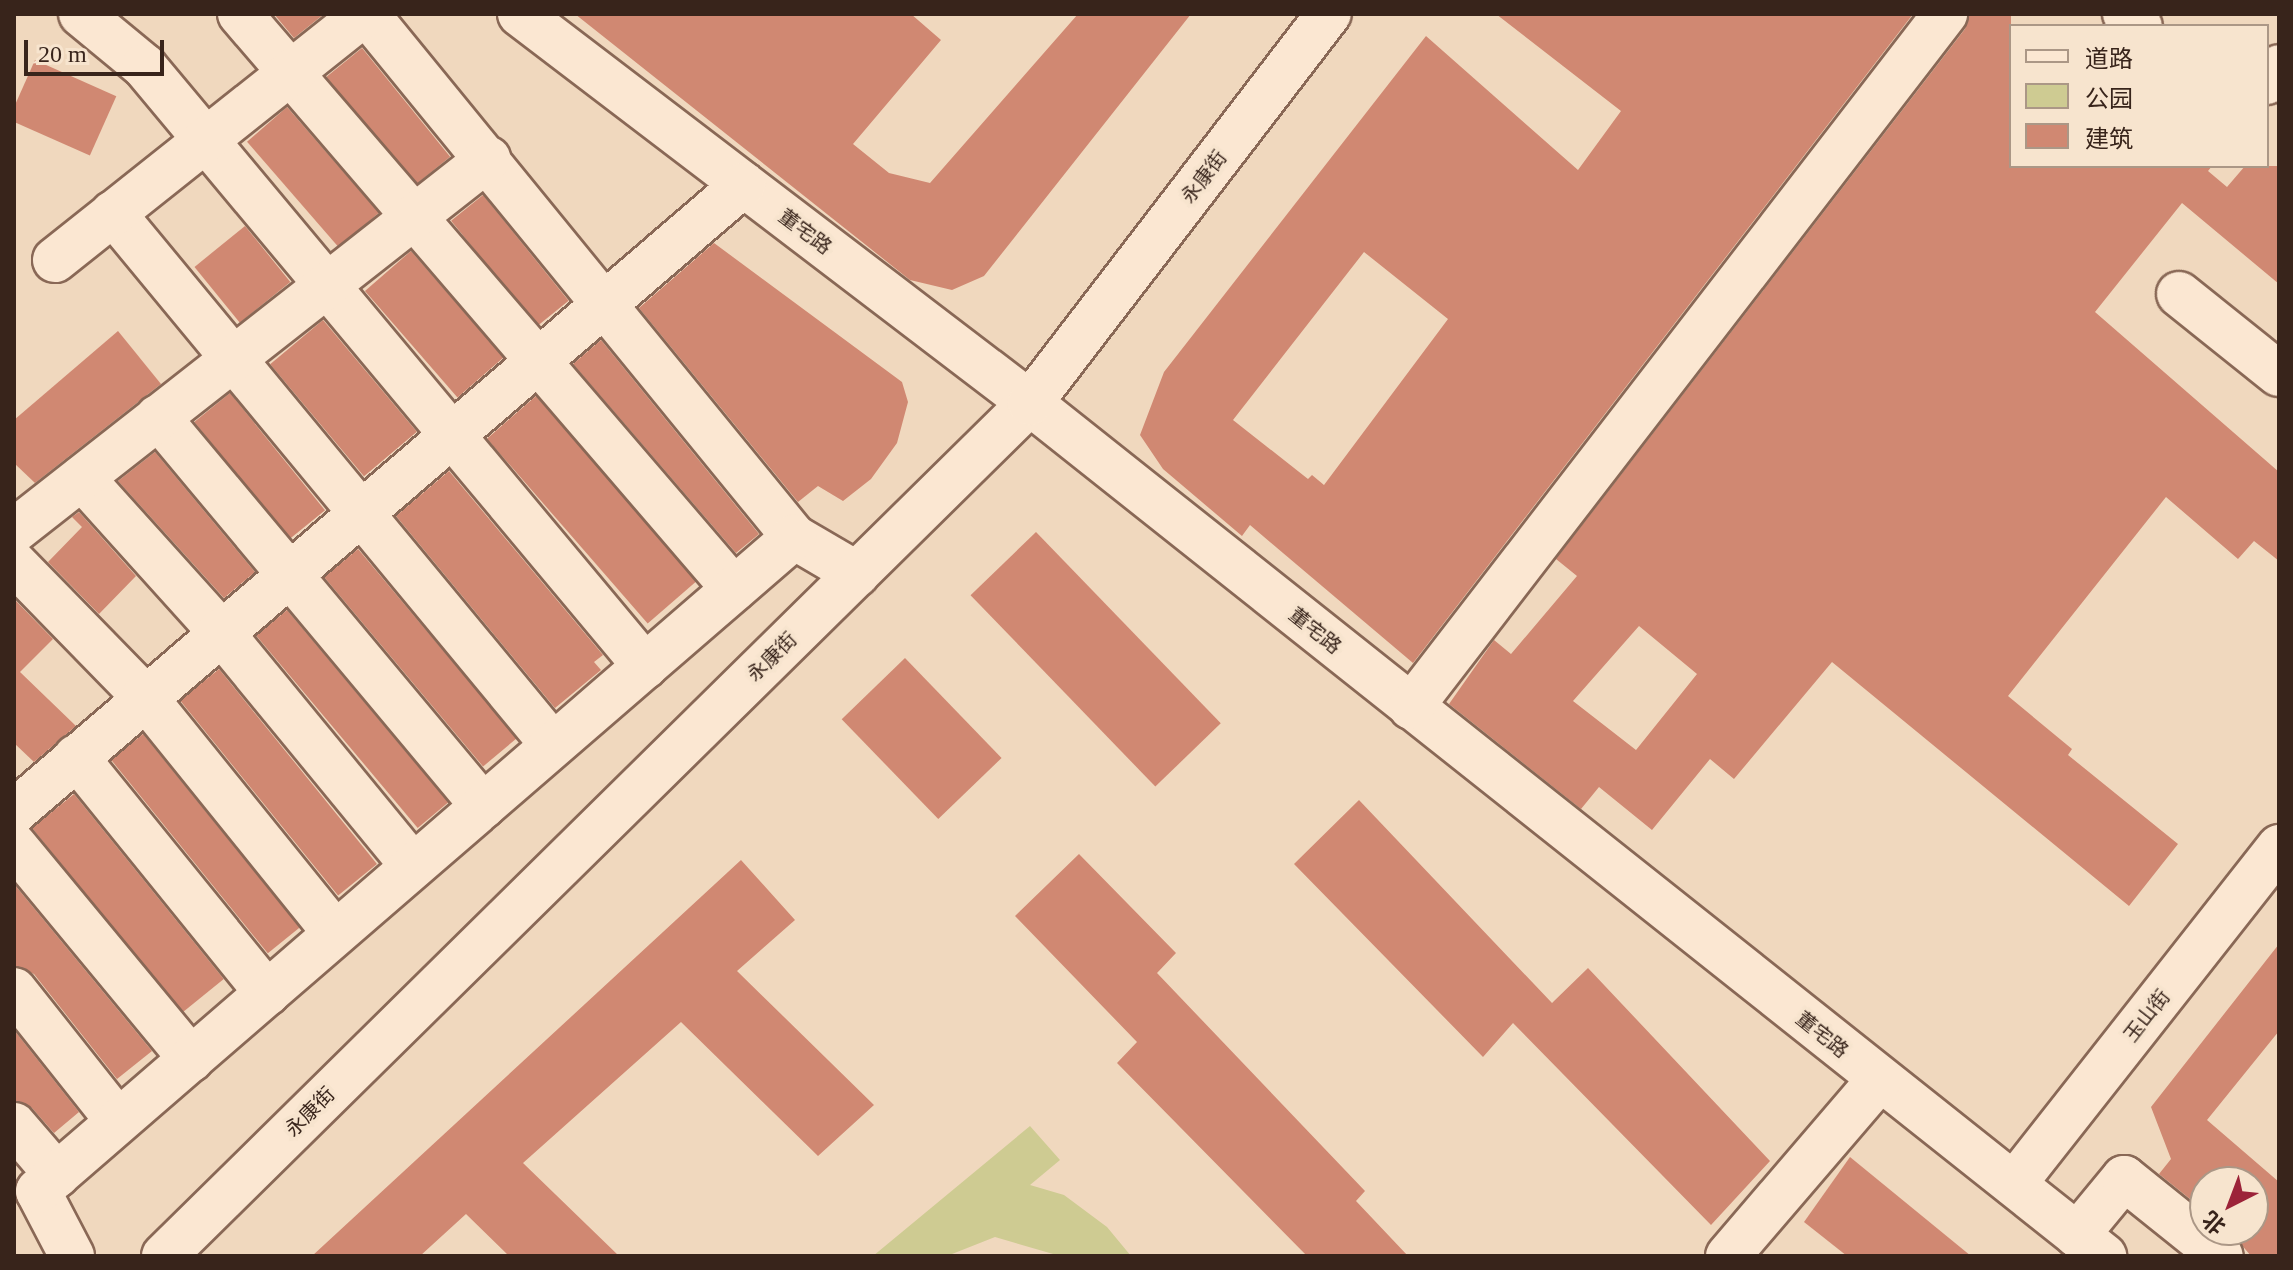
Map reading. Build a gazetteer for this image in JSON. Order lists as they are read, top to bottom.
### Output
{
  "streets": {
    "street": ["永康街", "董宅路", "玉山街"]
  },
  "crossings": [
    ["永康街", "董宅路"],
    ["董宅路", "玉山街"]
  ],
  "legend": ["道路", "公园", "建筑"],
  "scale_bar": "20 m",
  "north": "bottom left"
}
